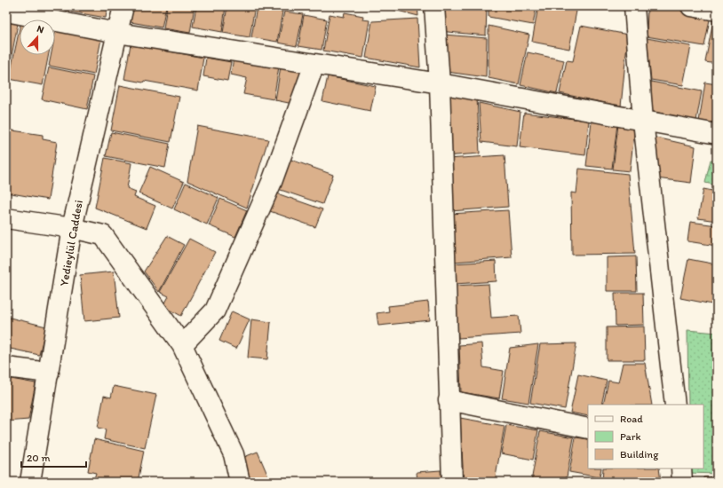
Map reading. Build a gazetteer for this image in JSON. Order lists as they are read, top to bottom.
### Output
{
  "streets": {
    "street": ["Yedieylül Caddesi"]
  },
  "legend": ["Road", "Park", "Building"],
  "scale_bar": "20 m",
  "north": "top"
}
